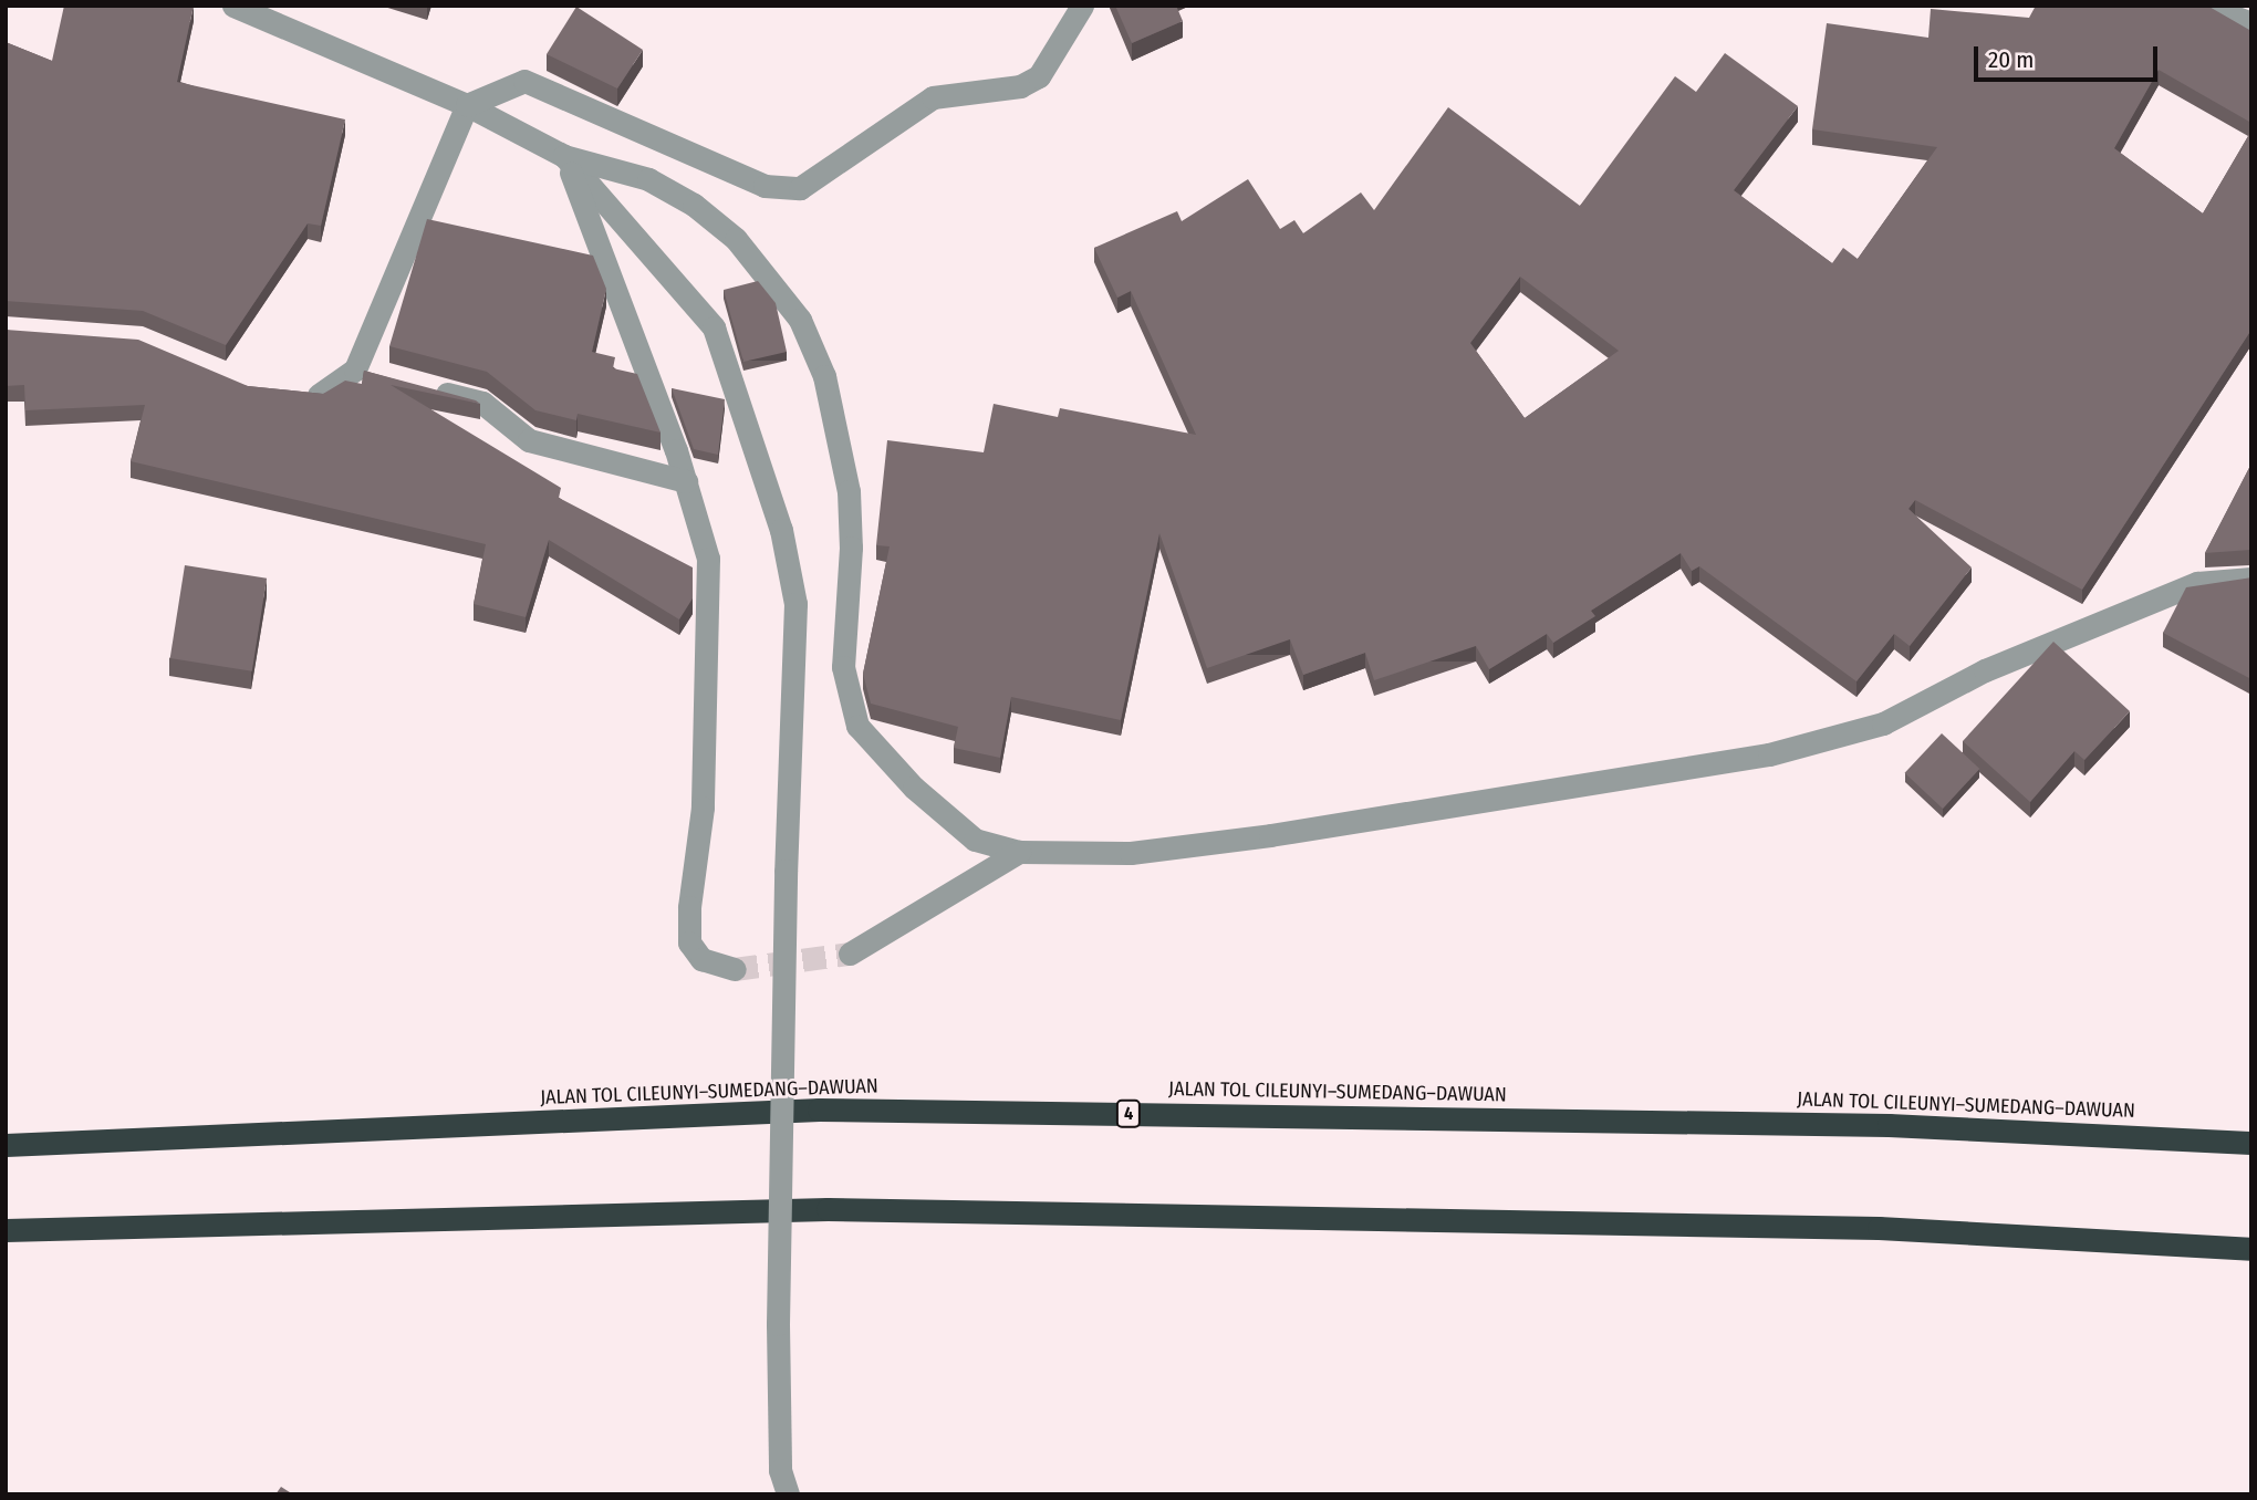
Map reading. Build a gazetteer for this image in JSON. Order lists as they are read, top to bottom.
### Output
{
  "streets": {
    "highway": ["JALAN TOL CILEUNYI–SUMEDANG–DAWUAN", "4"]
  },
  "scale_bar": "20 m"
}
